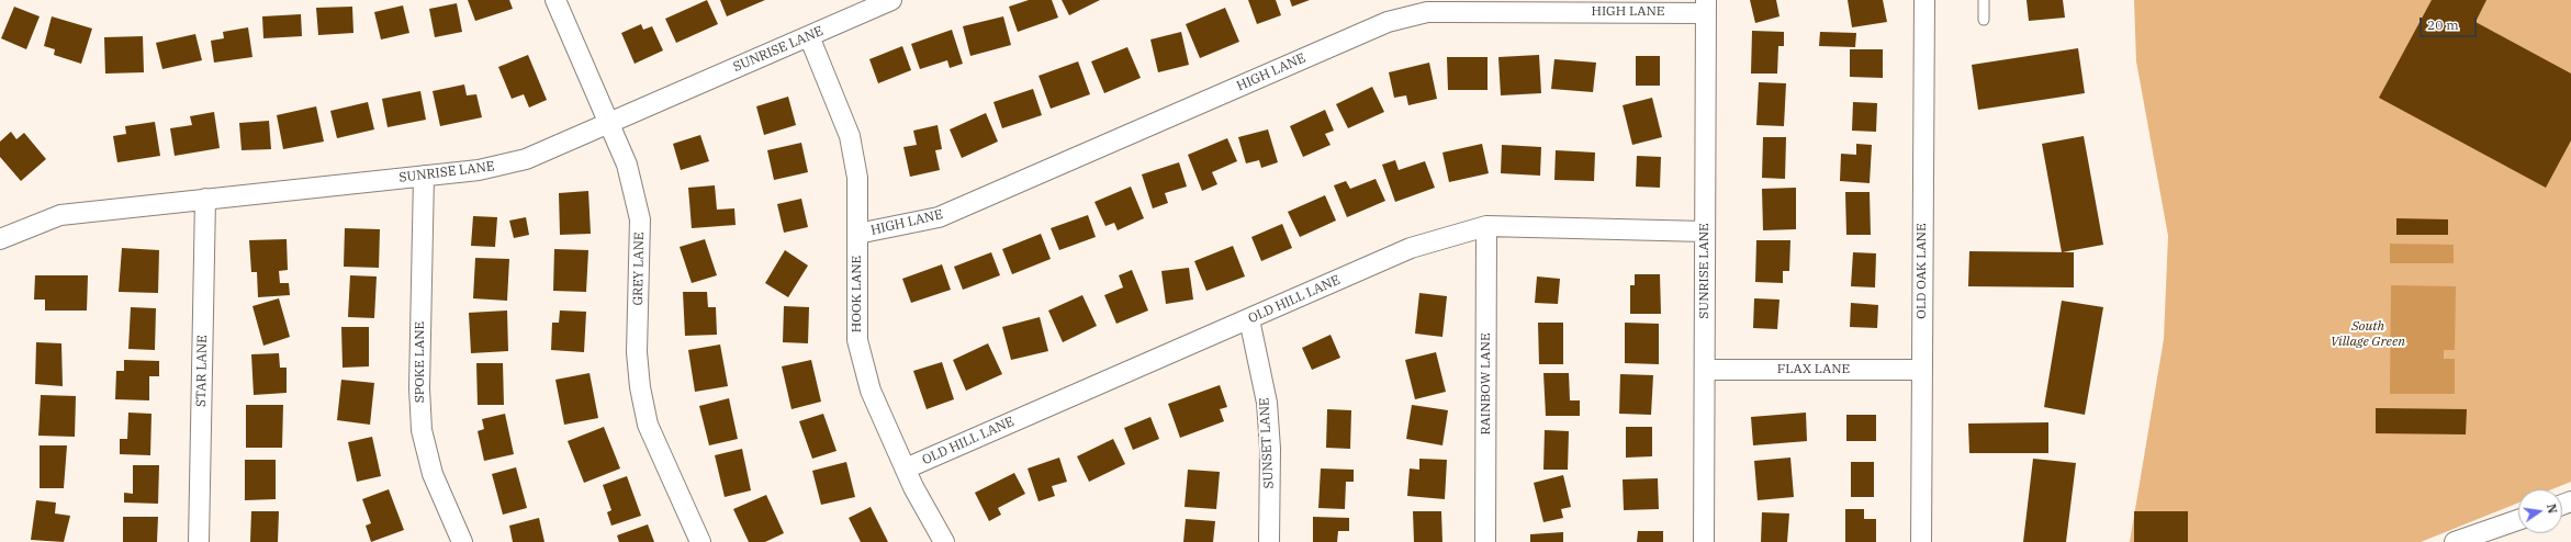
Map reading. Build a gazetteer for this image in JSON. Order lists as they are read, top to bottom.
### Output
{
  "streets": {
    "street": [
      "HIGH LANE",
      "SUNRISE LANE",
      "GREY LANE",
      "OLD OAK LANE",
      "HOOK LANE",
      "OLD HILL LANE",
      "SPOKE LANE",
      "FLAX LANE",
      "STAR LANE",
      "RAINBOW LANE",
      "SUNSET LANE"
    ]
  },
  "crossings": [
    ["HIGH LANE", "SUNRISE LANE"],
    ["HIGH LANE", "HOOK LANE"],
    ["SUNRISE LANE", "GREY LANE"],
    ["SUNRISE LANE", "HOOK LANE"],
    ["SUNRISE LANE", "OLD HILL LANE"],
    ["SUNRISE LANE", "SPOKE LANE"],
    ["SUNRISE LANE", "FLAX LANE"],
    ["SUNRISE LANE", "STAR LANE"],
    ["OLD OAK LANE", "FLAX LANE"],
    ["HOOK LANE", "OLD HILL LANE"],
    ["OLD HILL LANE", "RAINBOW LANE"],
    ["OLD HILL LANE", "SUNSET LANE"]
  ],
  "parks": ["South Village Green"],
  "scale_bar": "20 m",
  "north": "right"
}
